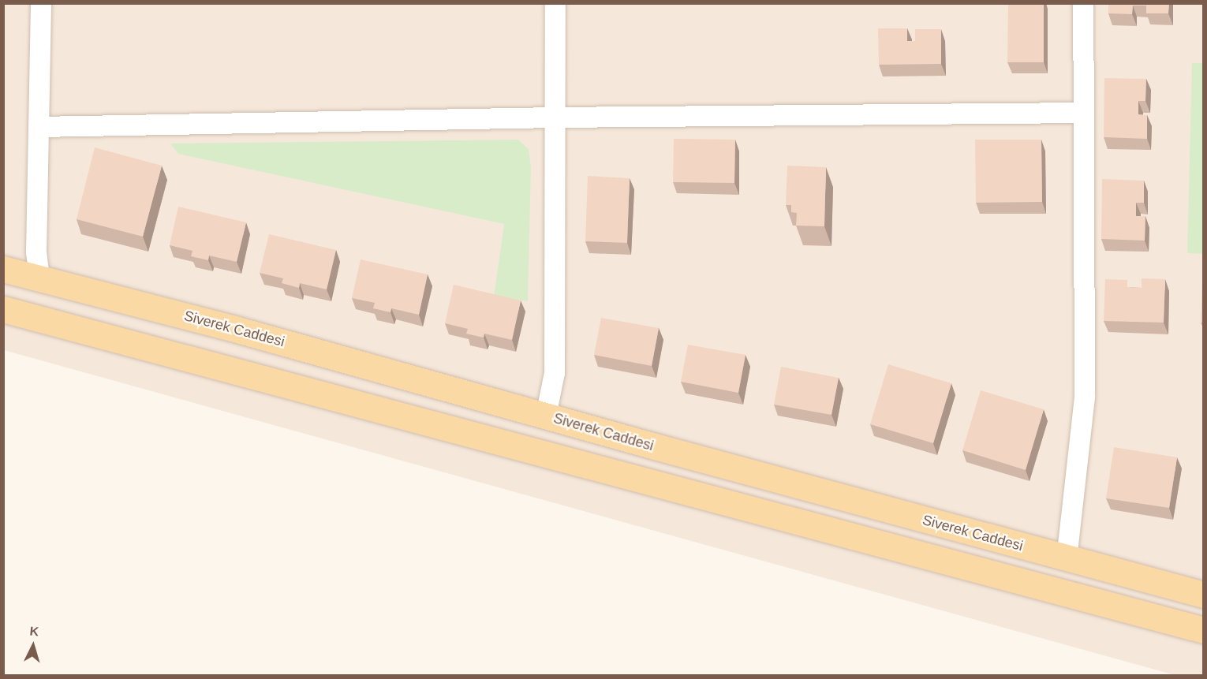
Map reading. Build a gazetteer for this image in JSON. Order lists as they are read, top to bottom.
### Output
{
  "streets": {
    "main road": ["Siverek Caddesi"]
  },
  "north": "top"
}
